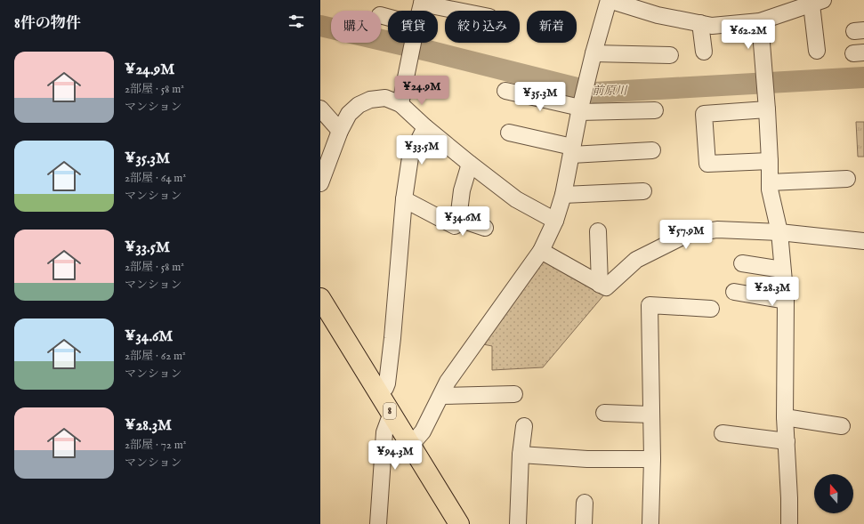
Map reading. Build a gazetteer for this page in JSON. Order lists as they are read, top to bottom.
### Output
{
  "streets": {
    "main road": ["8"]
  },
  "water": ["前原川"],
  "north": "top",
  "page": {
    "heading": "8件の物件",
    "chip": [
      "購入",
      "賃貸",
      "絞り込み",
      "新着"
    ],
    "price": [
      "¥62.2M",
      "¥24.9M",
      "¥35.3M",
      "¥33.5M",
      "¥34.6M",
      "¥57.9M",
      "¥28.3M",
      "¥94.3M"
    ],
    "list": [
      {
        "name": "¥24.9M",
        "note": "2部屋 · 58 m² · マンション"
      },
      {
        "name": "¥35.3M",
        "note": "2部屋 · 64 m² · マンション"
      },
      {
        "name": "¥33.5M",
        "note": "2部屋 · 58 m² · マンション"
      },
      {
        "name": "¥34.6M",
        "note": "2部屋 · 62 m² · マンション"
      },
      {
        "name": "¥28.3M",
        "note": "2部屋 · 72 m² · マンション"
      }
    ]
  }
}
